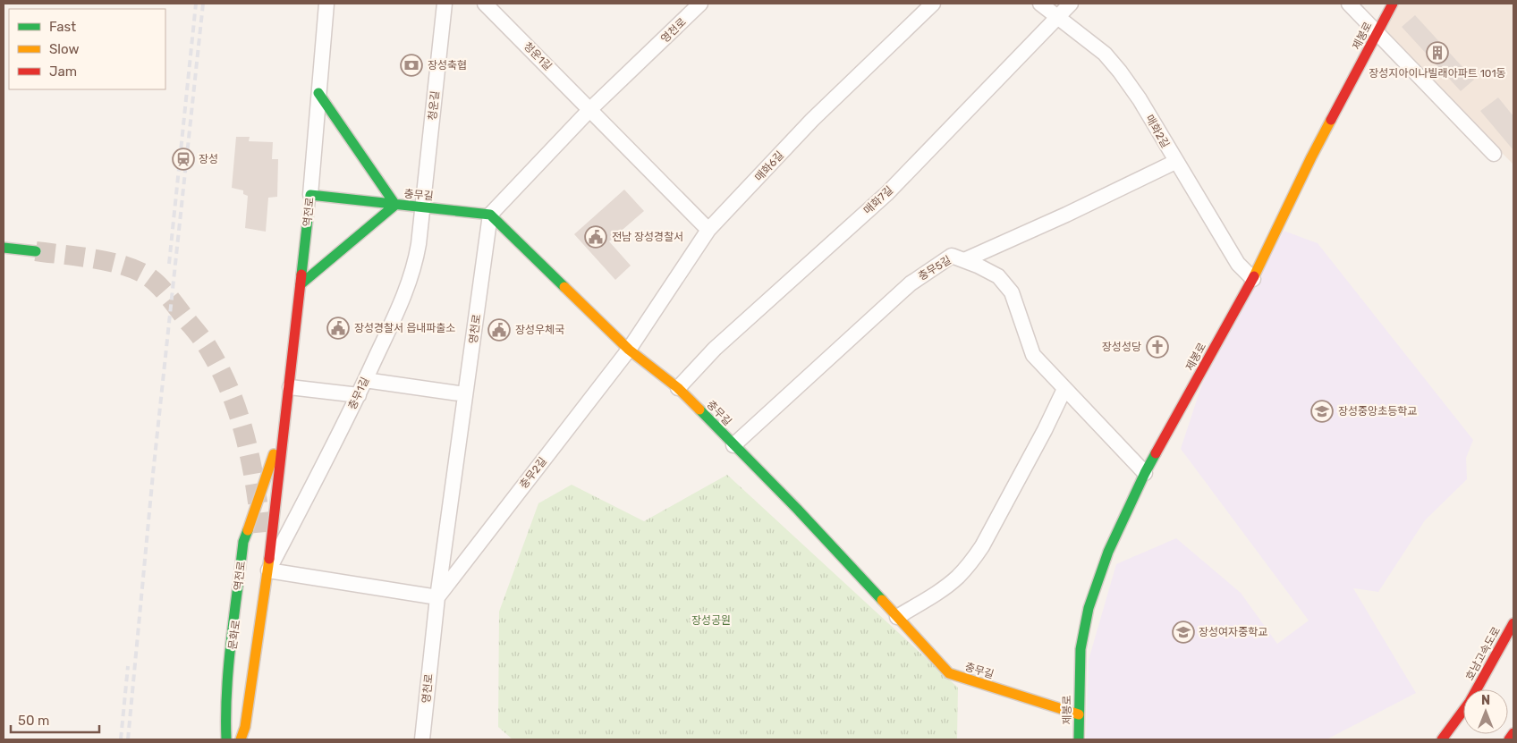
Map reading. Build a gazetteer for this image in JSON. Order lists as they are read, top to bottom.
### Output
{
  "streets": {
    "main road": [
      "제봉로",
      "충무길",
      "역전로",
      "호남고속도로"
    ],
    "street": [
      "영천로",
      "청운1길",
      "청운길",
      "매화2길",
      "매화6길",
      "매화7길",
      "충무5길",
      "충무1길",
      "충무2길"
    ]
  },
  "crossings": [
    ["영천로", "청운1길"],
    ["영천로", "충무길"],
    ["영천로", "충무2길"],
    ["제봉로", "매화2길"],
    ["제봉로", "충무길"],
    ["제봉로", "충무5길"],
    ["청운1길", "매화6길"],
    ["청운길", "충무길"],
    ["청운길", "충무1길"],
    ["매화2길", "매화7길"],
    ["매화6길", "충무길"],
    ["매화6길", "충무2길"],
    ["충무길", "매화7길"],
    ["충무길", "역전로"],
    ["충무길", "충무5길"],
    ["충무길", "충무1길"],
    ["충무길", "충무2길"],
    ["역전로", "충무1길"]
  ],
  "parks": ["장성공원"],
  "places": {
    "building": ["장성지아이나빌래아파트 101동"],
    "bank": ["장성축협"],
    "station": ["장성"],
    "public building": ["전남 장성경찰서", "장성경찰서 읍내파출소", "장성우체국"],
    "church": ["장성성당"],
    "school or university": ["장성중앙초등학교", "장성여자중학교"]
  },
  "legend": ["Fast", "Slow", "Jam"],
  "scale_bar": "50 m",
  "north": "top"
}
